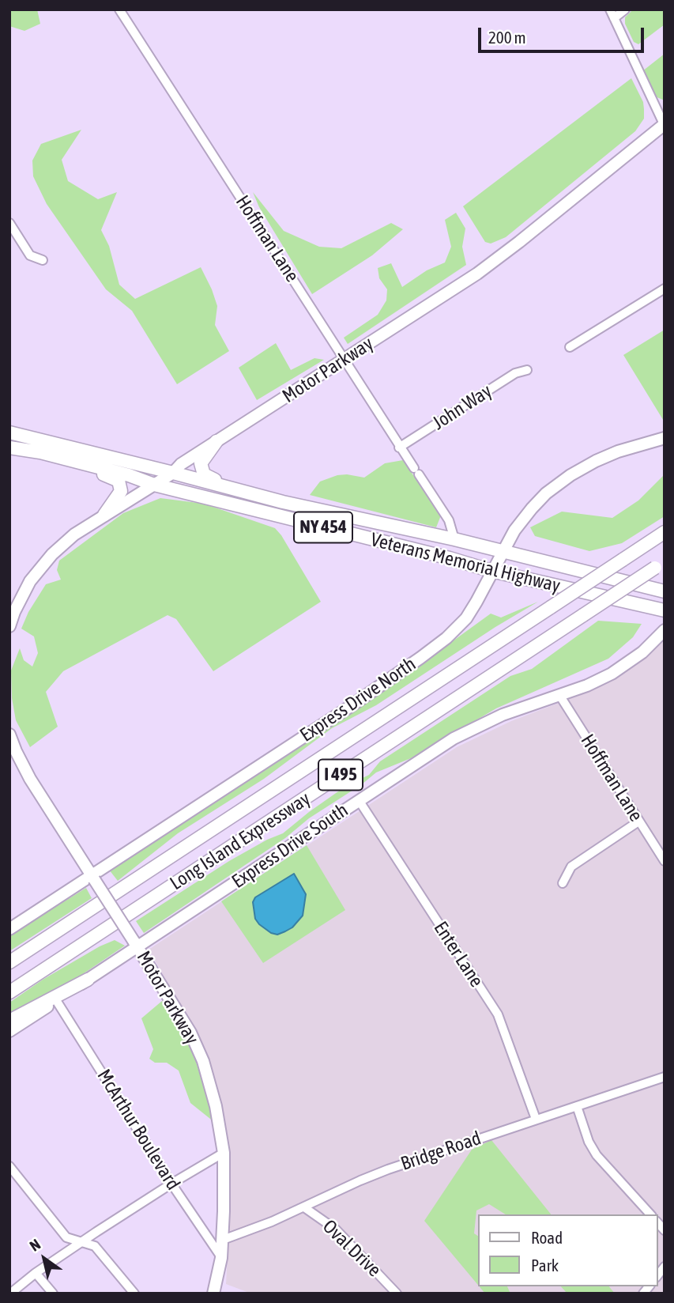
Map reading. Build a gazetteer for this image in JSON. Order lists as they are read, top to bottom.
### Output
{
  "streets": {
    "highway": [
      "NY 454",
      "Veterans Memorial Highway",
      "I 495",
      "Long Island Expressway"
    ],
    "main road": ["Motor Parkway", "Express Drive North", "Express Drive South"],
    "street": [
      "Hoffman Lane",
      "John Way",
      "Enter Lane",
      "McArthur Boulevard",
      "Bridge Road",
      "Oval Drive"
    ]
  },
  "crossings": [
    ["Hoffman Lane", "Motor Parkway"],
    ["Hoffman Lane", "John Way"],
    ["Hoffman Lane", "Veterans Memorial Highway"],
    ["Hoffman Lane", "Express Drive South"],
    ["Motor Parkway", "Veterans Memorial Highway"],
    ["Motor Parkway", "Express Drive North"],
    ["Motor Parkway", "Express Drive South"],
    ["Motor Parkway", "McArthur Boulevard"],
    ["Motor Parkway", "Bridge Road"],
    ["Veterans Memorial Highway", "Express Drive North"],
    ["Express Drive South", "Enter Lane"],
    ["Express Drive South", "McArthur Boulevard"],
    ["Enter Lane", "Bridge Road"],
    ["Bridge Road", "Oval Drive"]
  ],
  "legend": ["Road", "Park"],
  "scale_bar": "200 m",
  "north": "top left"
}
